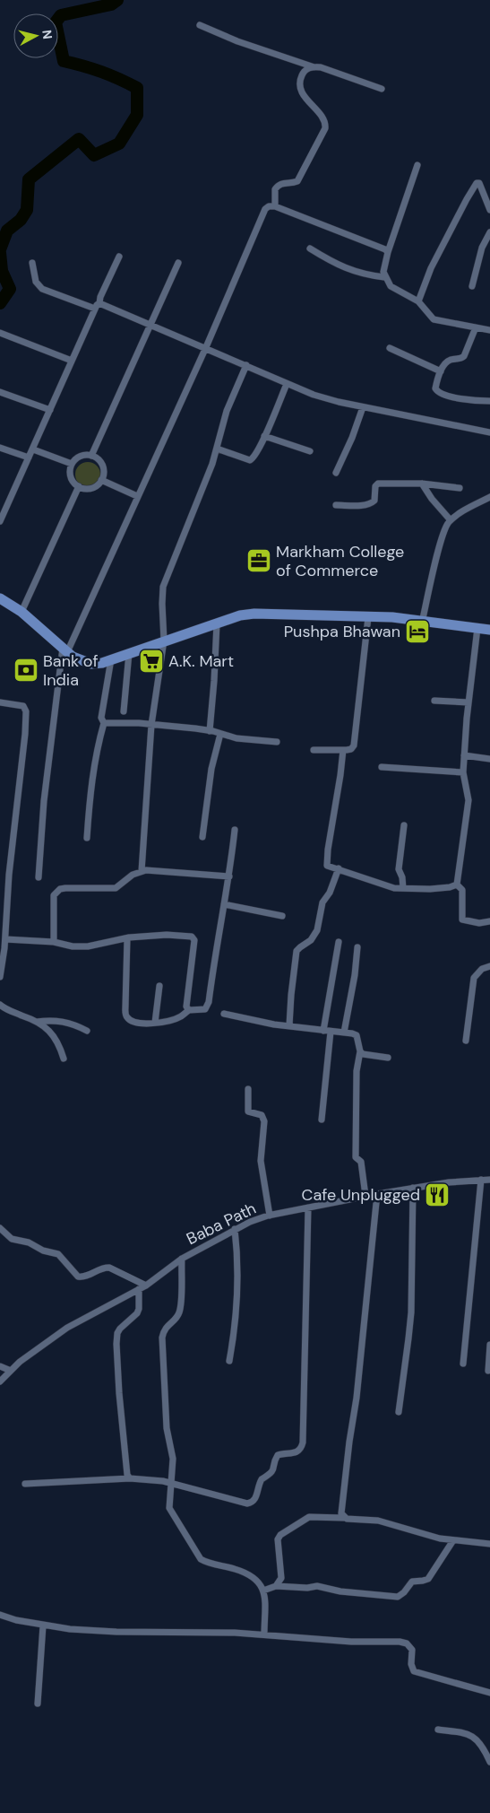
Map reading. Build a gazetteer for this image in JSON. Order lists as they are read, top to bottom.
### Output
{
  "streets": {
    "street": ["Baba Path"]
  },
  "places": {
    "office": ["Markham College of Commerce"],
    "hotel": ["Pushpa Bhawan"],
    "supermarket": ["A.K. Mart"],
    "bank": ["Bank of India"],
    "restaurant": ["Cafe Unplugged"]
  },
  "north": "right"
}
